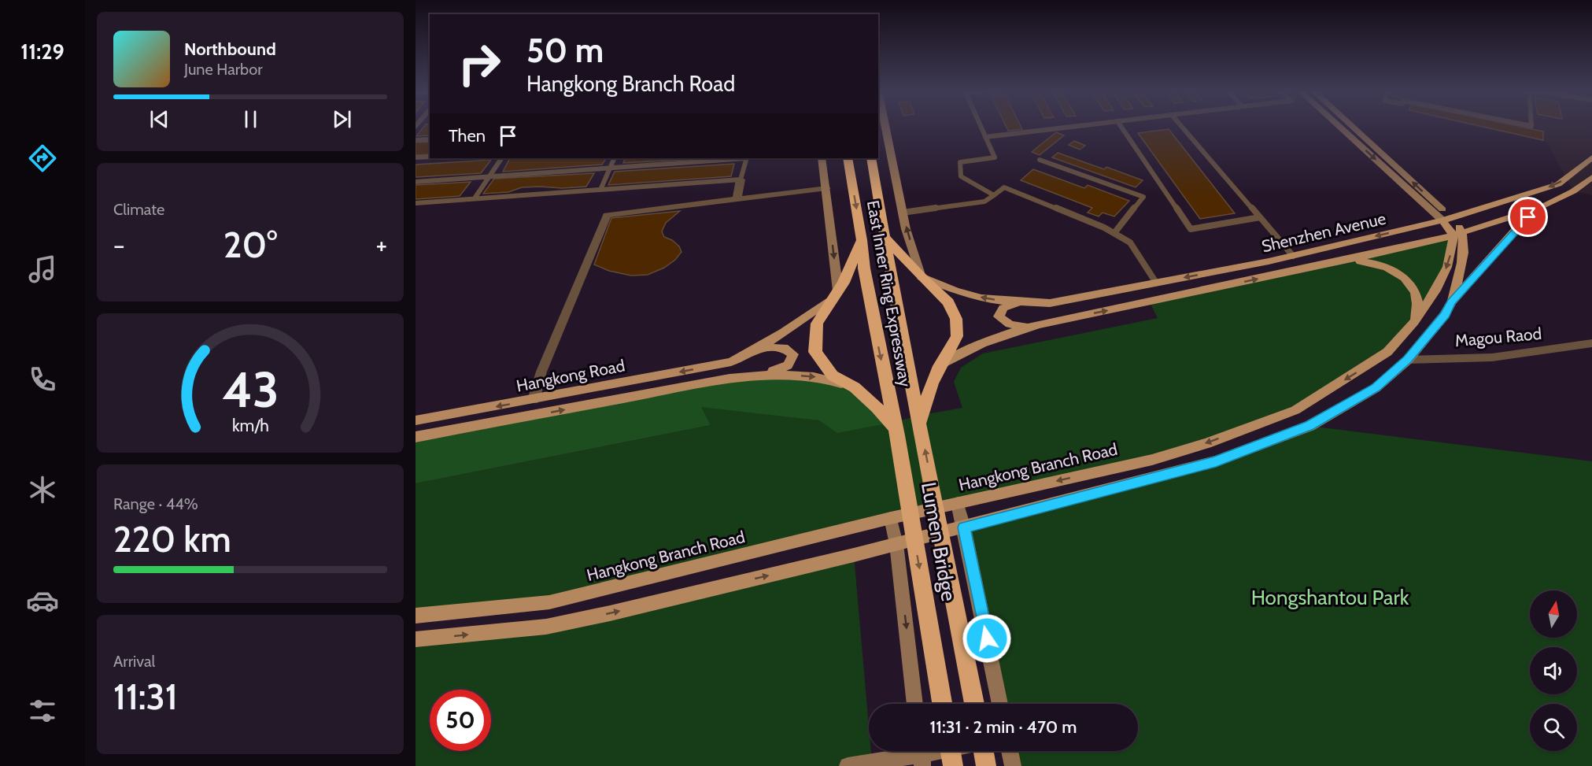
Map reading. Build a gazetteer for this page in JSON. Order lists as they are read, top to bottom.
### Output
{
  "streets": {
    "highway": ["East Inner Ring Expressway", "Lumen Bridge"],
    "main road": ["Shenzhen Avenue", "Hangkong Road", "Hangkong Branch Road"],
    "street": ["Magou Raod"]
  },
  "crossings": [
    ["Shenzhen Avenue", "Hangkong Branch Road"],
    ["East Inner Ring Expressway", "Lumen Bridge"]
  ],
  "parks": ["Hongshantou Park"],
  "north": "top",
  "page": {
    "tabs": "11:29",
    "turn": ["50 m", "Hangkong Branch Road"],
    "song": ["Northbound", "June Harbor"],
    "then": "Then",
    "tile": [
      "Climate",
      ["Range · 44%", "220 km"],
      ["Arrival", "11:31"]
    ],
    "heat": ["−", "20°", "+"],
    "limit": "50",
    "trip": "11:31 · 2 min · 470 m",
    "gauge": ["43", "km/h"]
  }
}
